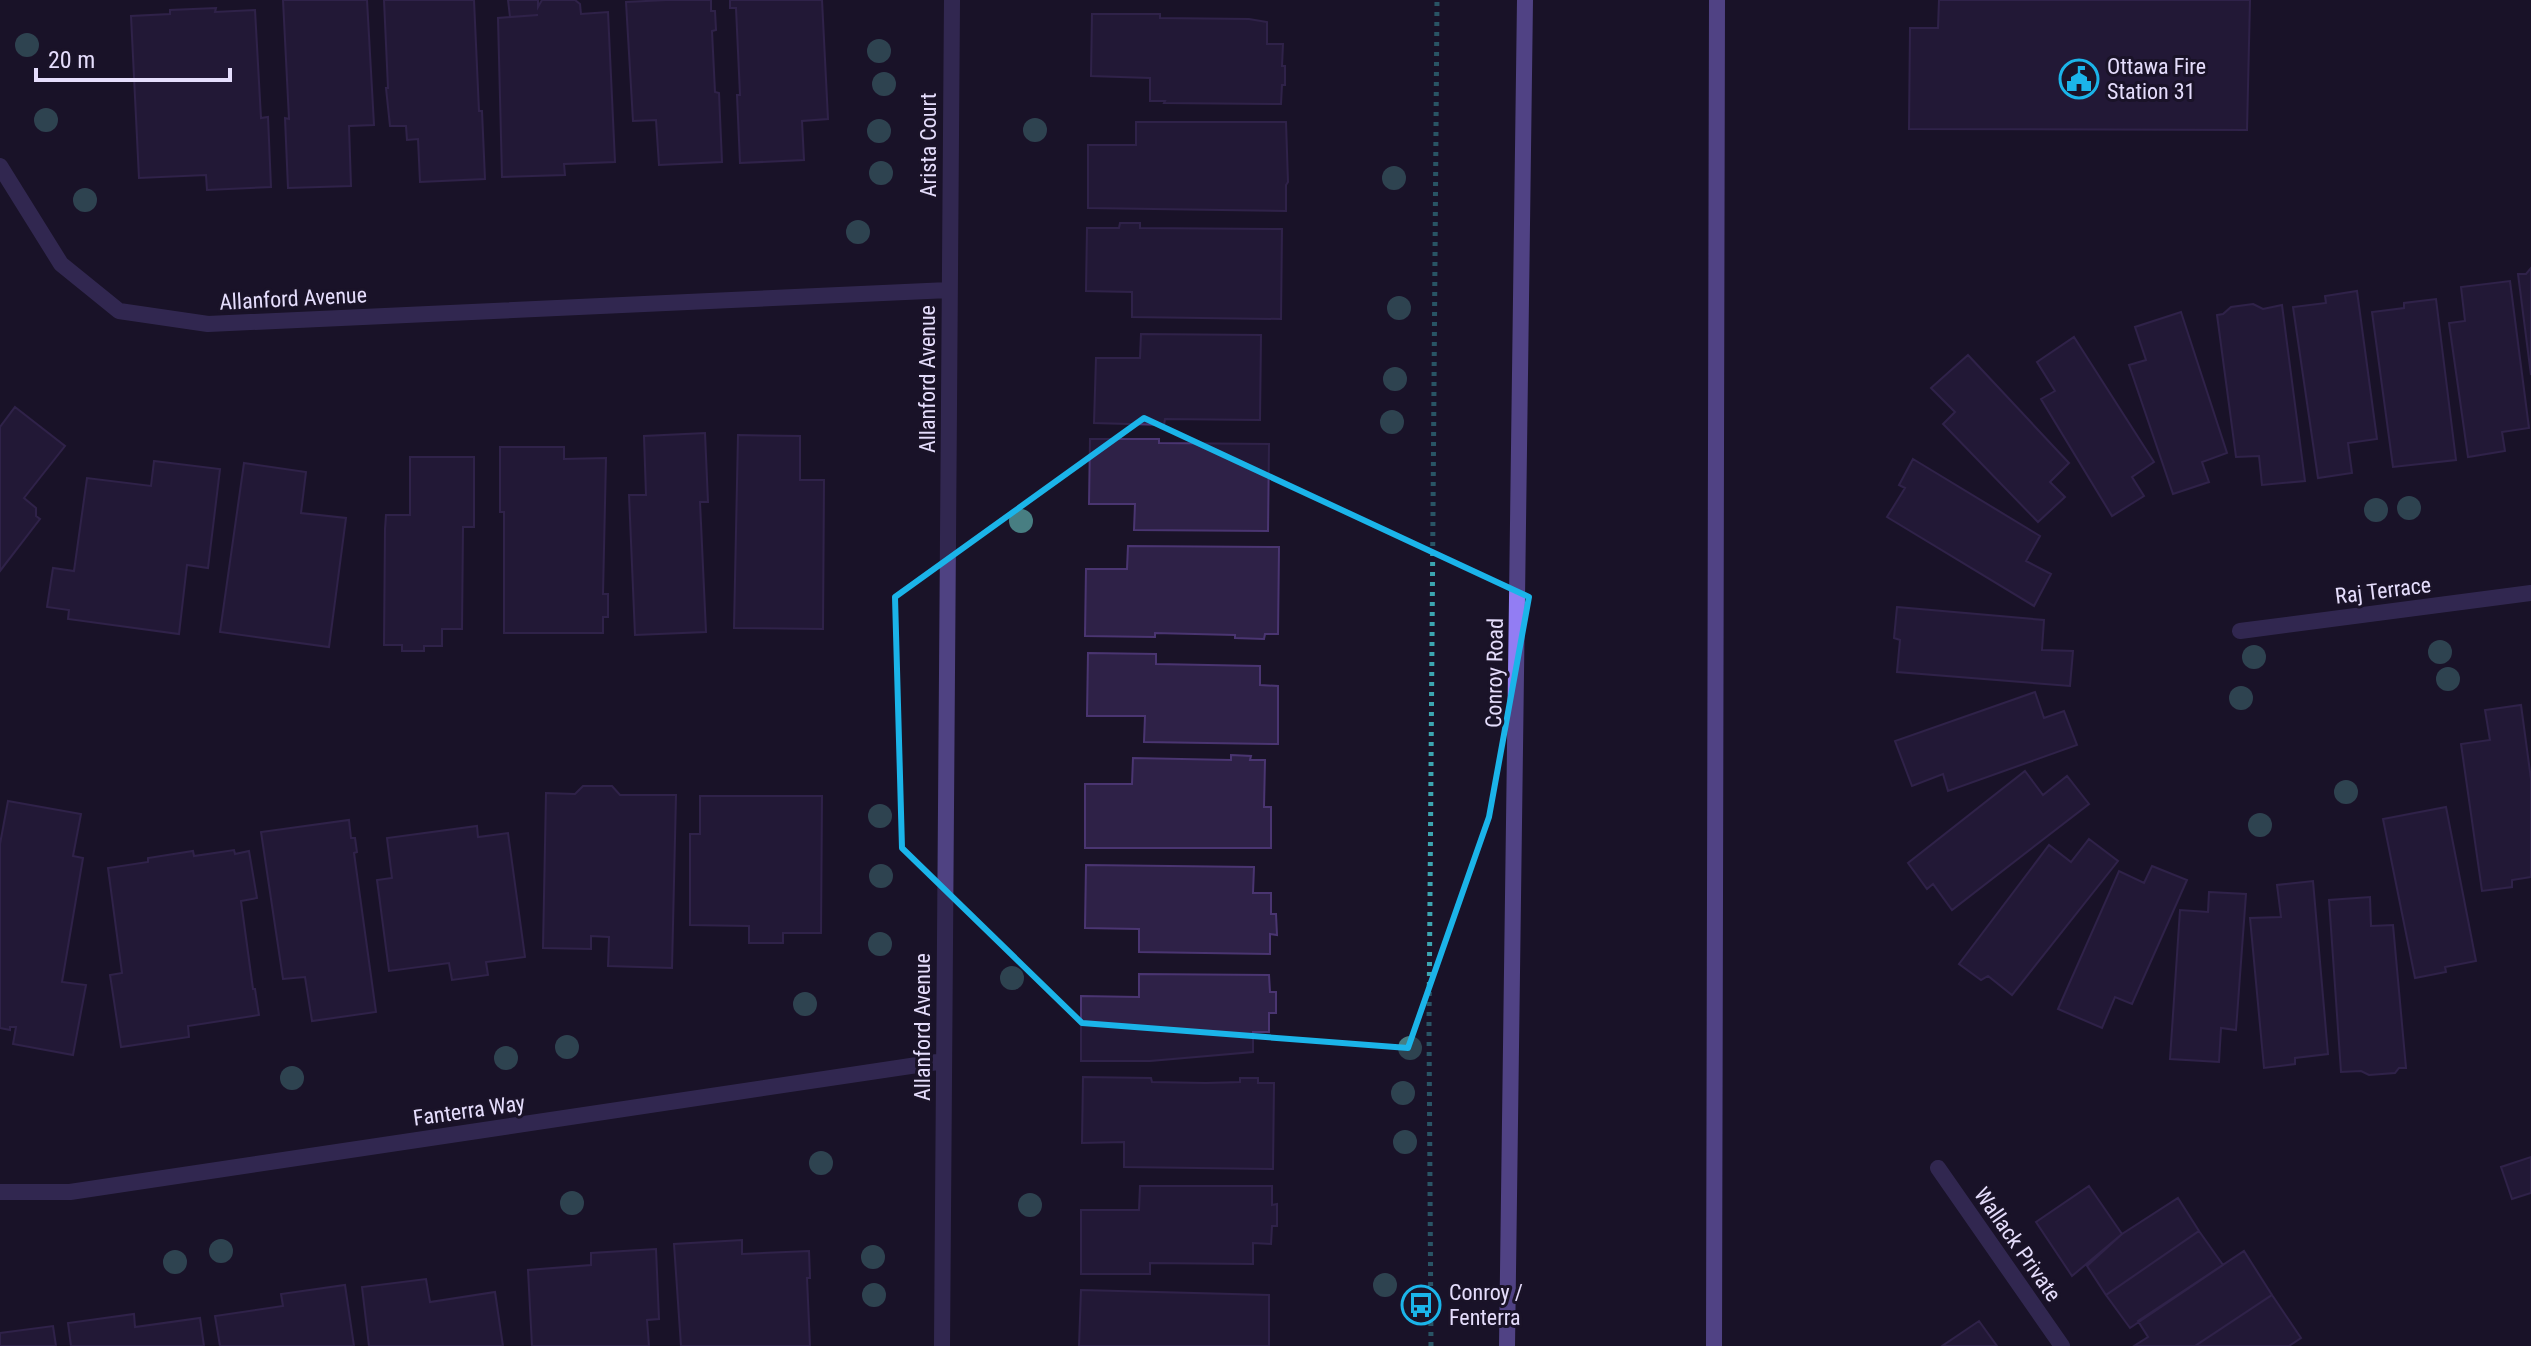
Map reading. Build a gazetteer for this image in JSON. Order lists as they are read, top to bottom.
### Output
{
  "streets": {
    "main road": ["Conroy Road"],
    "street": [
      "Arista Court",
      "Allanford Avenue",
      "Raj Terrace",
      "Fanterra Way",
      "Wallack Private"
    ]
  },
  "crossings": [
    ["Arista Court", "Allanford Avenue"],
    ["Allanford Avenue", "Fanterra Way"]
  ],
  "places": {
    "public building": ["Ottawa Fire Station 31"],
    "bus stop": ["Conroy / Fenterra"]
  },
  "scale_bar": "20 m"
}
